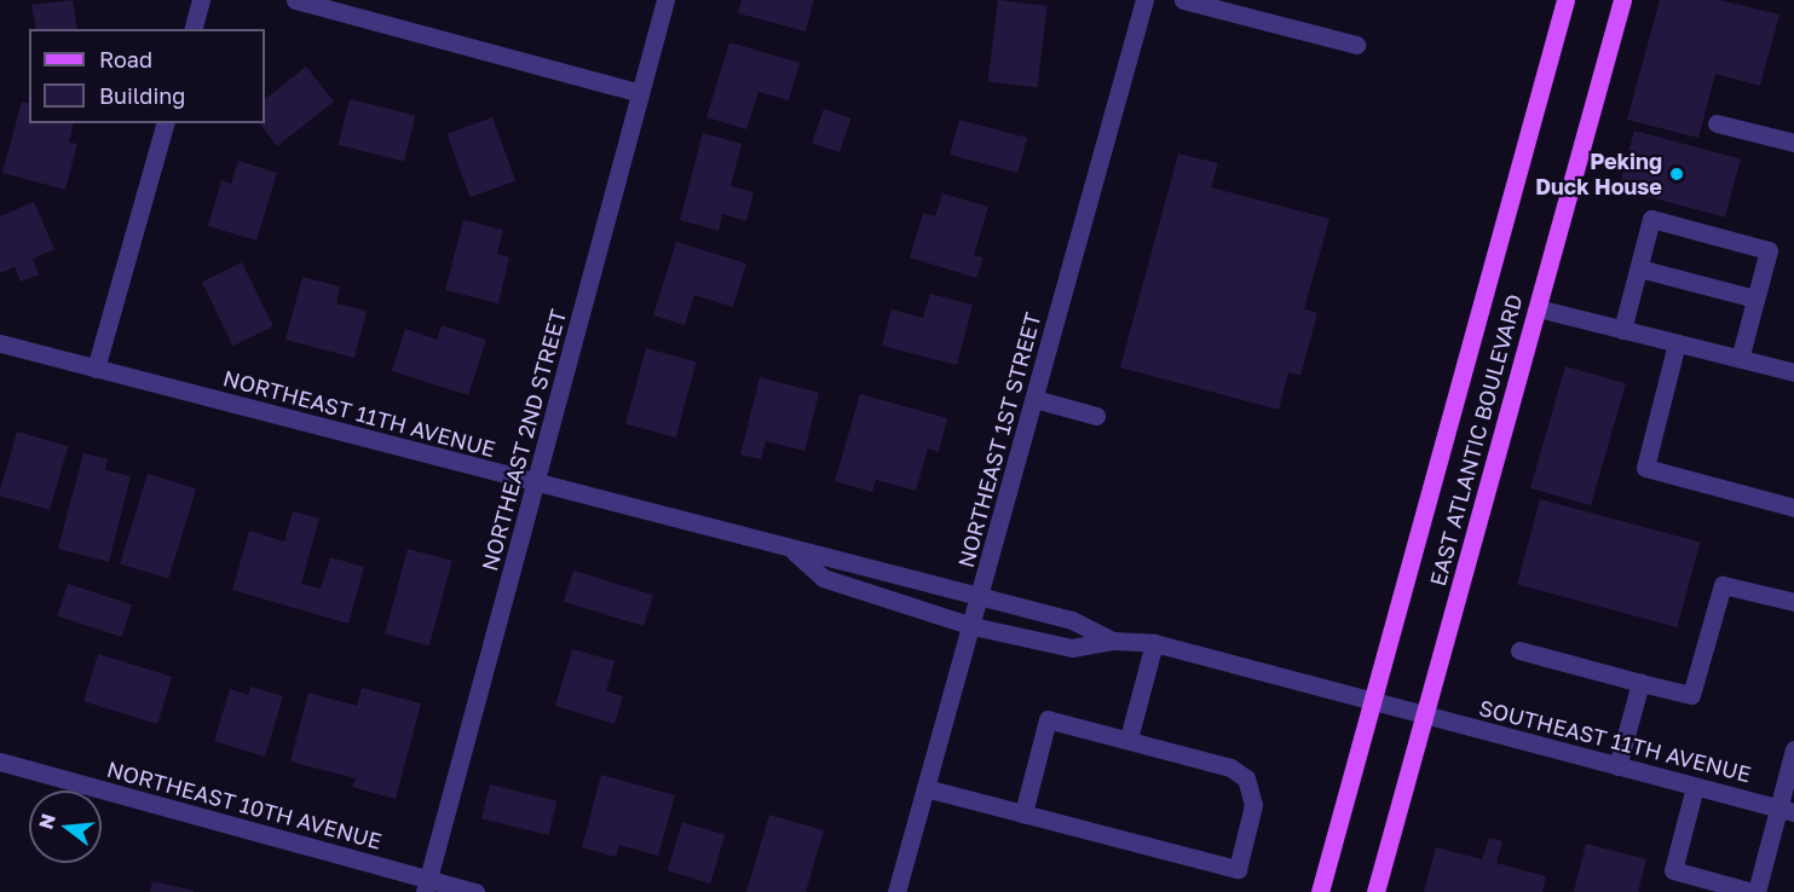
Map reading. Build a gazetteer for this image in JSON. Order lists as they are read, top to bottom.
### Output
{
  "streets": {
    "main road": ["EAST ATLANTIC BOULEVARD"],
    "street": [
      "NORTHEAST 11TH AVENUE",
      "NORTHEAST 2ND STREET",
      "NORTHEAST 1ST STREET",
      "SOUTHEAST 11TH AVENUE",
      "NORTHEAST 10TH AVENUE"
    ]
  },
  "crossings": [
    ["NORTHEAST 11TH AVENUE", "NORTHEAST 2ND STREET"],
    ["NORTHEAST 11TH AVENUE", "NORTHEAST 1ST STREET"],
    ["NORTHEAST 11TH AVENUE", "EAST ATLANTIC BOULEVARD"],
    ["NORTHEAST 11TH AVENUE", "SOUTHEAST 11TH AVENUE"],
    ["NORTHEAST 2ND STREET", "NORTHEAST 10TH AVENUE"],
    ["EAST ATLANTIC BOULEVARD", "SOUTHEAST 11TH AVENUE"]
  ],
  "places": ["Peking Duck House"],
  "legend": ["Road", "Building"],
  "north": "left"
}
